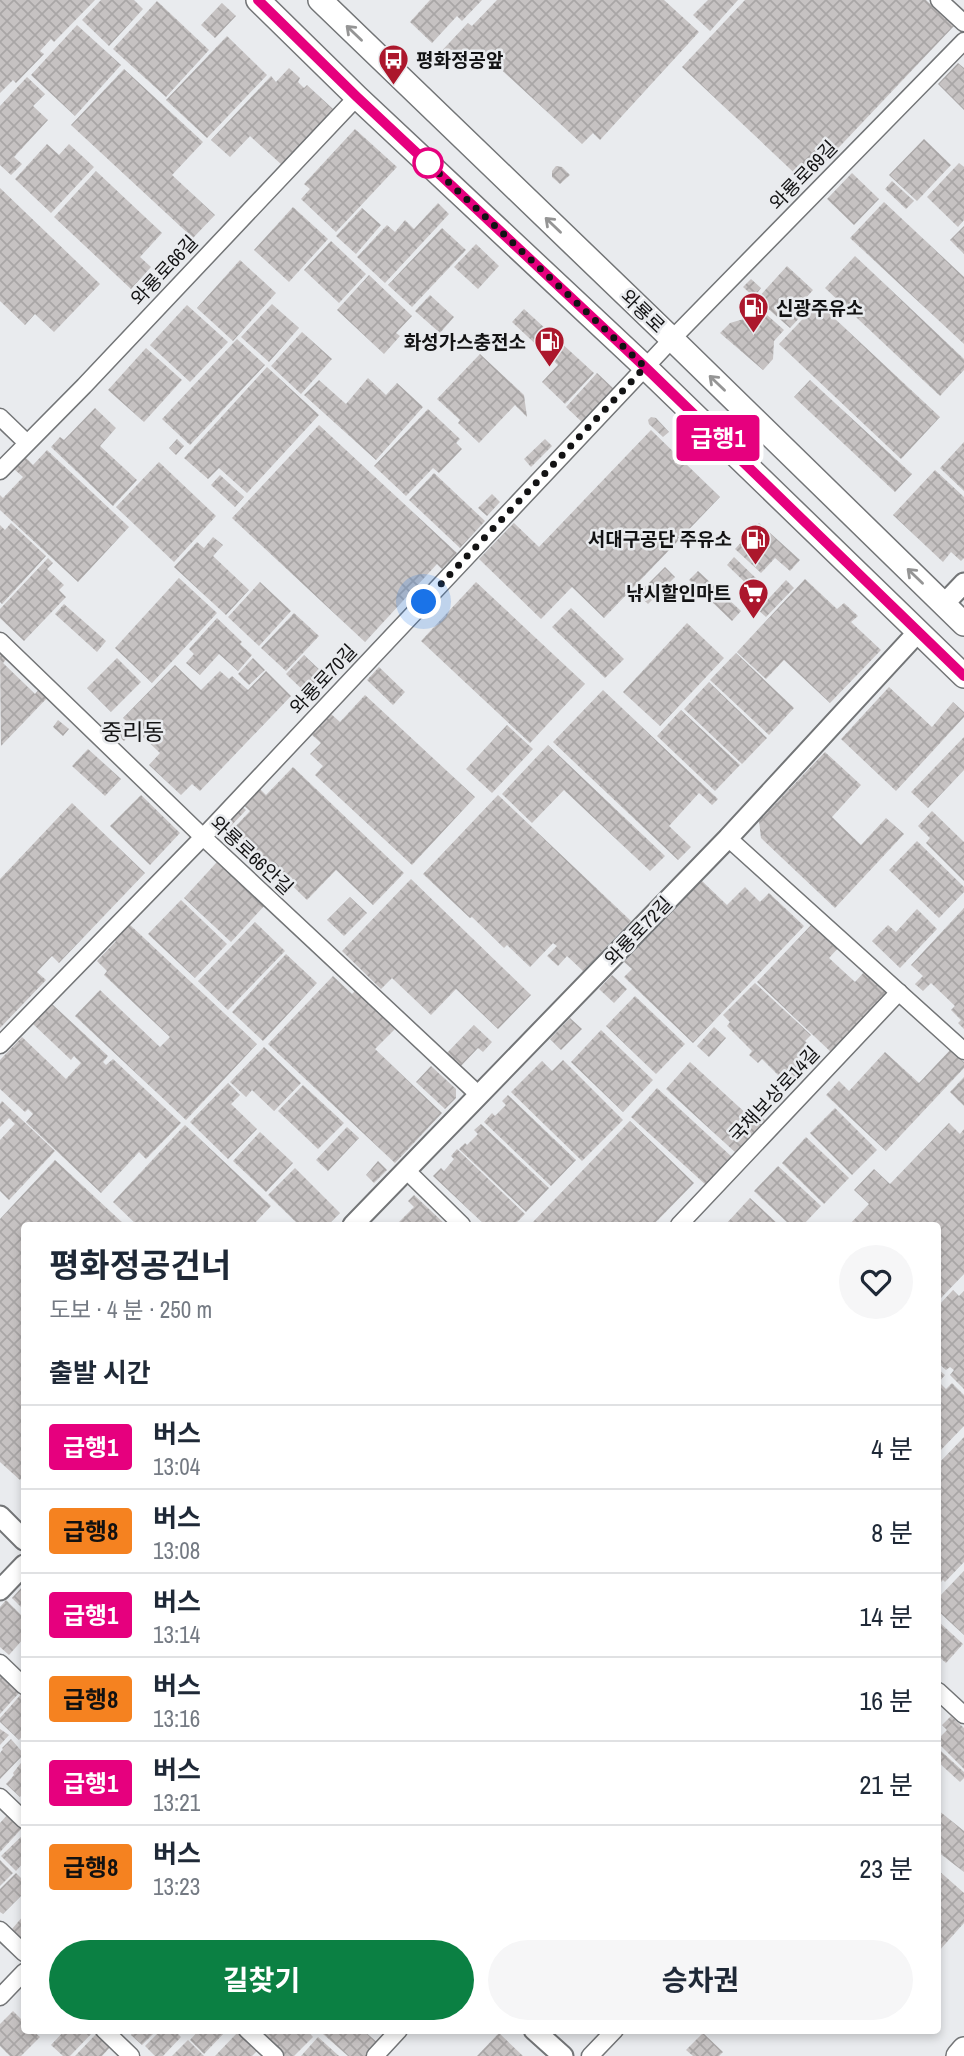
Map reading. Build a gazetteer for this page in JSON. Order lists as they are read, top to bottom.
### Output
{
  "streets": {
    "main road": ["와룡로"],
    "street": [
      "와룡로69길",
      "와룡로66길",
      "와룡로70길",
      "와룡로66안길",
      "와룡로72길",
      "국채보상로14길"
    ]
  },
  "crossings": [
    ["와룡로69길", "와룡로"],
    ["와룡로69길", "와룡로70길"],
    ["와룡로66길", "와룡로"],
    ["와룡로", "와룡로70길"],
    ["와룡로", "와룡로72길"],
    ["와룡로70길", "와룡로66안길"],
    ["와룡로66안길", "와룡로72길"]
  ],
  "districts": ["중리동"],
  "places": {
    "bus stop": ["평화정공앞"],
    "fuel station": ["신광주유소", "화성가스충전소", "서대구공단 주유소"],
    "supermarket": ["낚시할인마트"]
  },
  "lines": ["bus line 급행1"],
  "page": {
    "on_map": "급행1",
    "heading": [
      ["평화정공건너", "도보 · 4 분 · 250 m"],
      "출발 시간"
    ],
    "list": [
      {
        "mark": "급행1",
        "name": "버스",
        "note": "13:04",
        "value": "4 분"
      },
      {
        "mark": "급행8",
        "name": "버스",
        "note": "13:08",
        "value": "8 분"
      },
      {
        "mark": "급행1",
        "name": "버스",
        "note": "13:14",
        "value": "14 분"
      },
      {
        "mark": "급행8",
        "name": "버스",
        "note": "13:16",
        "value": "16 분"
      },
      {
        "mark": "급행1",
        "name": "버스",
        "note": "13:21",
        "value": "21 분"
      },
      {
        "mark": "급행8",
        "name": "버스",
        "note": "13:23",
        "value": "23 분"
      }
    ],
    "buttons": ["길찾기", "승차권"]
  }
}
